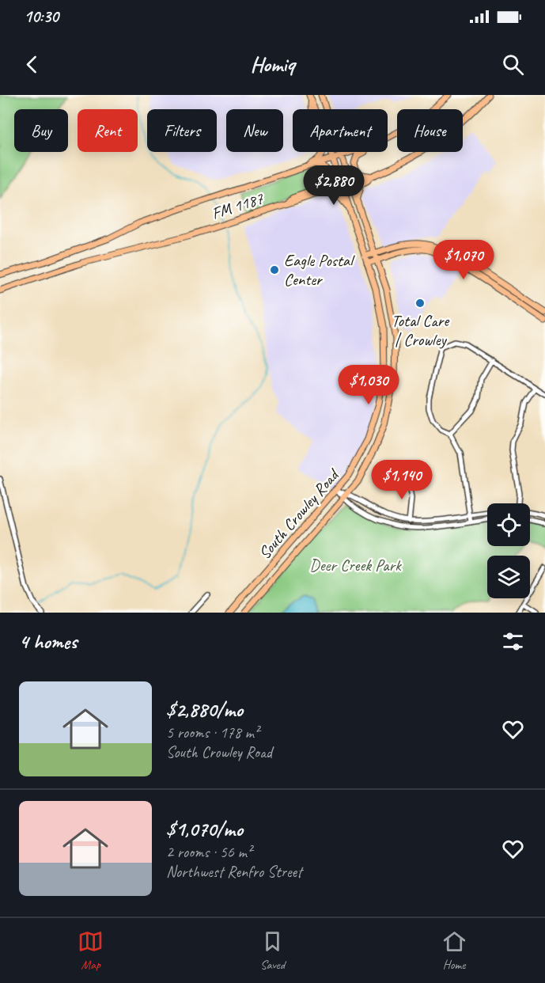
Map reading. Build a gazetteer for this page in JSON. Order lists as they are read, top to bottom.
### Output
{
  "streets": {
    "main road": ["FM 1187", "South Crowley Road"]
  },
  "crossings": [
    ["FM 1187", "South Crowley Road"]
  ],
  "parks": ["Deer Creek Park"],
  "places": ["Eagle Postal Center", "Total Care | Crowley"],
  "page": {
    "status": "10:30",
    "header": "Homiq",
    "chip": [
      "Buy",
      "Rent",
      "Filters",
      "New",
      "Apartment",
      "House"
    ],
    "price": [
      "$2,880",
      "$1,070",
      "$1,030",
      "$1,140"
    ],
    "heading": "4 homes",
    "list": [
      {
        "name": "$2,880/mo",
        "note": "5 rooms · 178 m² · South Crowley Road"
      },
      {
        "name": "$1,070/mo",
        "note": "2 rooms · 56 m² · Northwest Renfro Street"
      }
    ],
    "tabs": ["Map", "Saved", "Home"]
  }
}
